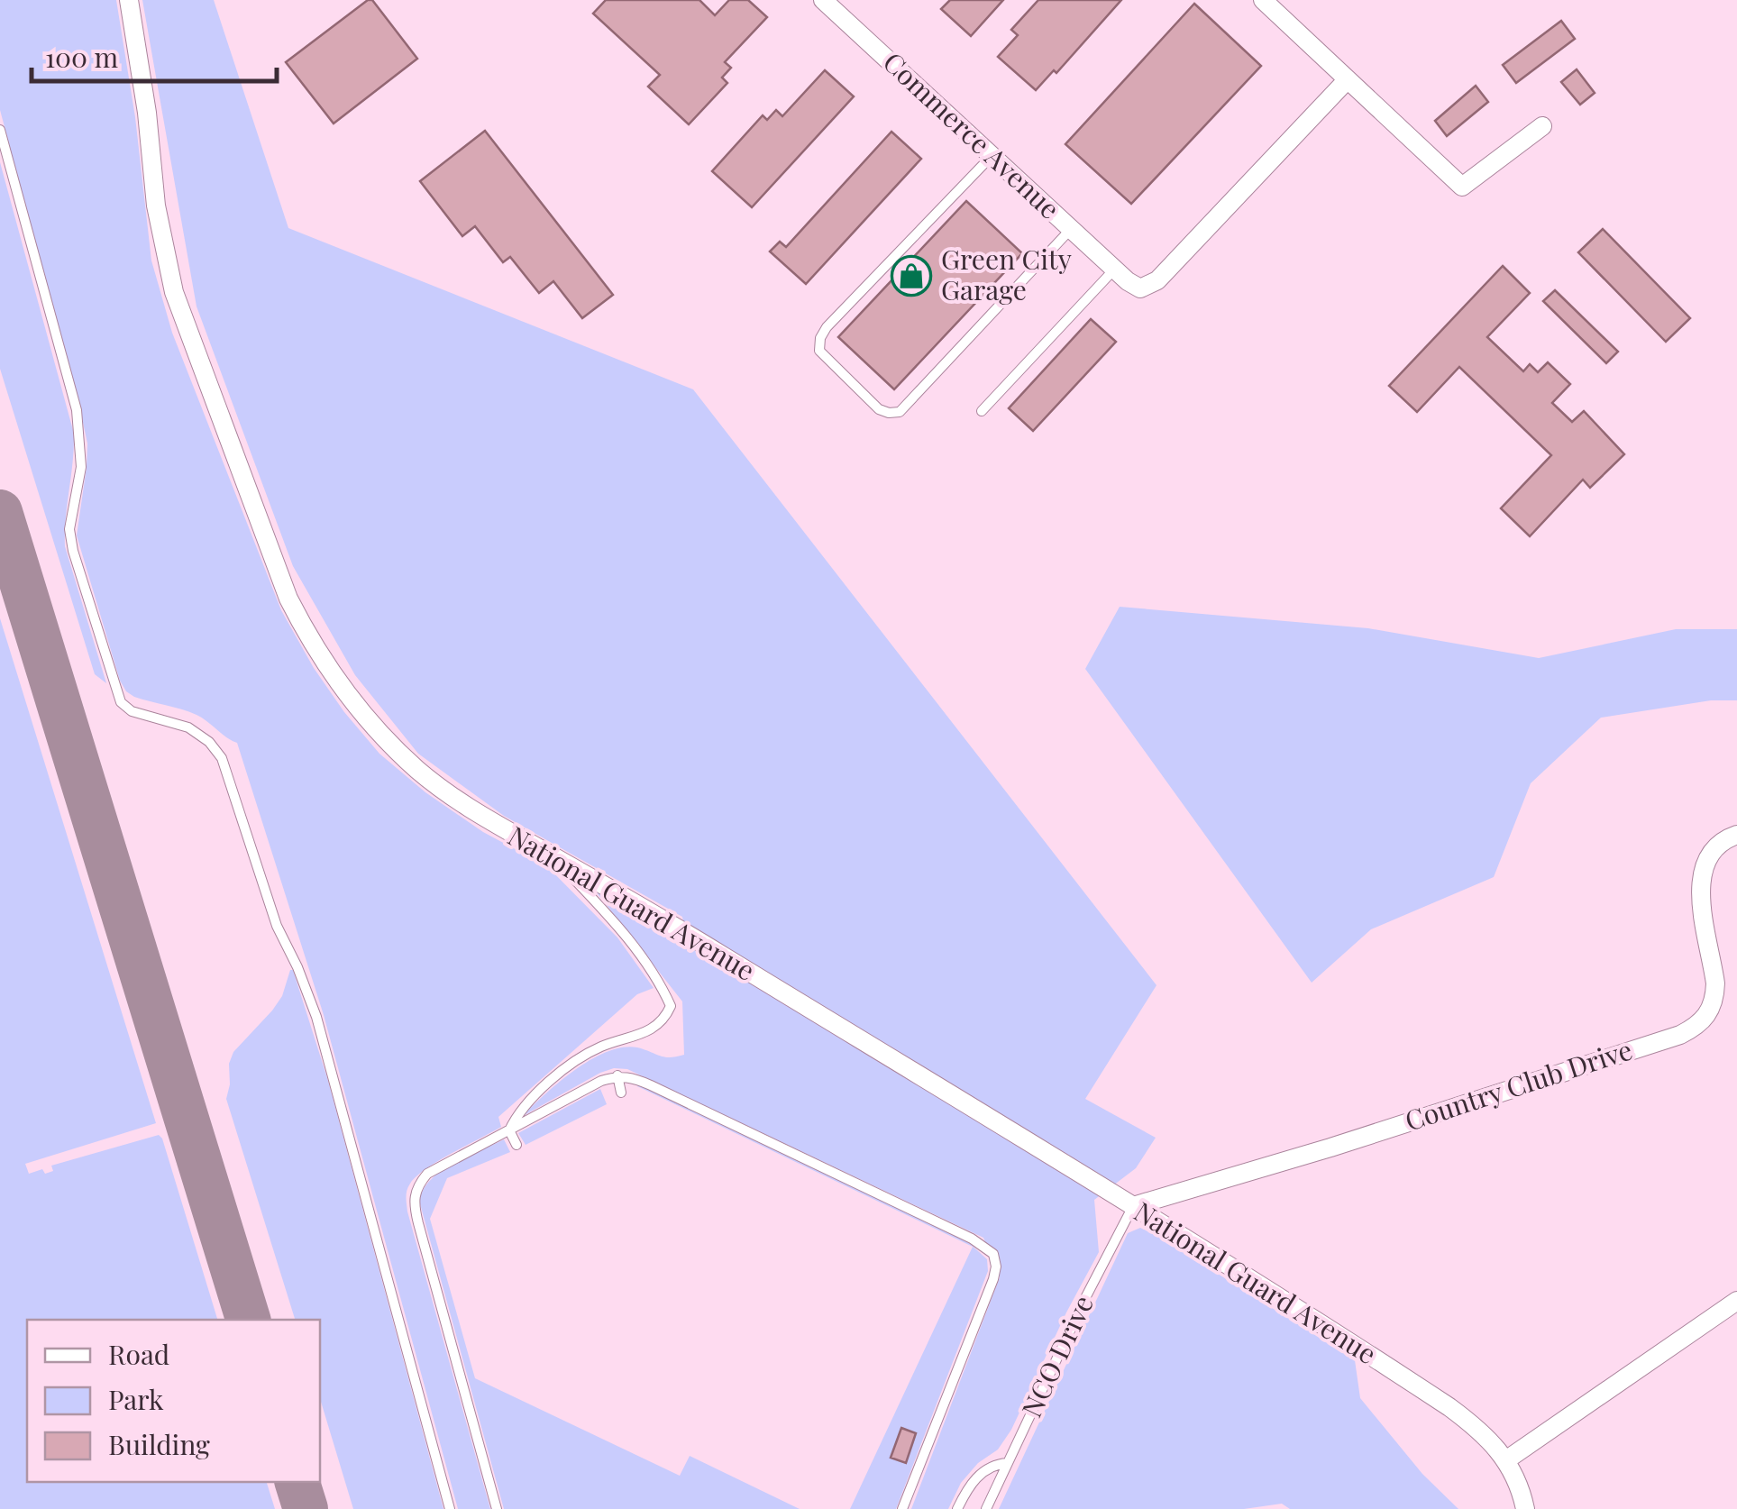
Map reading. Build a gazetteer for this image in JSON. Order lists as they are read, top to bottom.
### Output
{
  "streets": {
    "street": ["Commerce Avenue", "National Guard Avenue", "Country Club Drive"],
    "lane": ["NCO Drive"]
  },
  "crossings": [
    ["National Guard Avenue", "Country Club Drive"],
    ["National Guard Avenue", "NCO Drive"],
    ["Country Club Drive", "NCO Drive"]
  ],
  "places": {
    "shop": ["Green City Garage"]
  },
  "legend": ["Road", "Park", "Building"],
  "scale_bar": "100 m"
}
